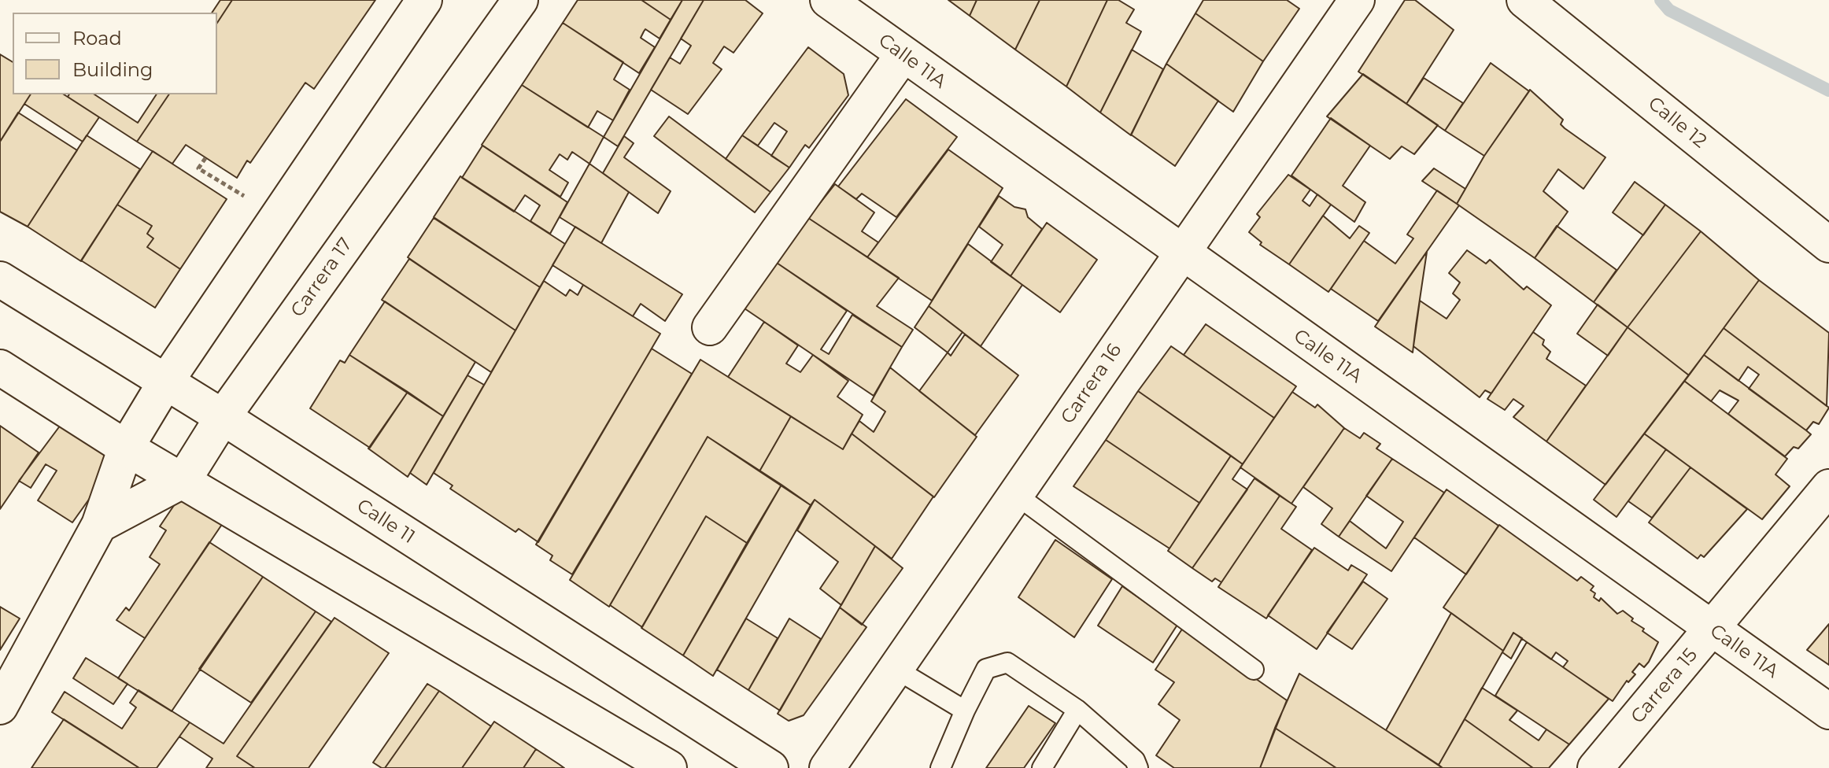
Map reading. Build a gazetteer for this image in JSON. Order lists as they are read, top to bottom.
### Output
{
  "streets": {
    "street": [
      "Calle 11A",
      "Calle 12",
      "Carrera 17",
      "Carrera 16",
      "Calle 11",
      "Carrera 15"
    ]
  },
  "crossings": [
    ["Calle 11A", "Carrera 16"],
    ["Calle 11A", "Carrera 15"],
    ["Carrera 17", "Calle 11"]
  ],
  "legend": ["Road", "Building"]
}
